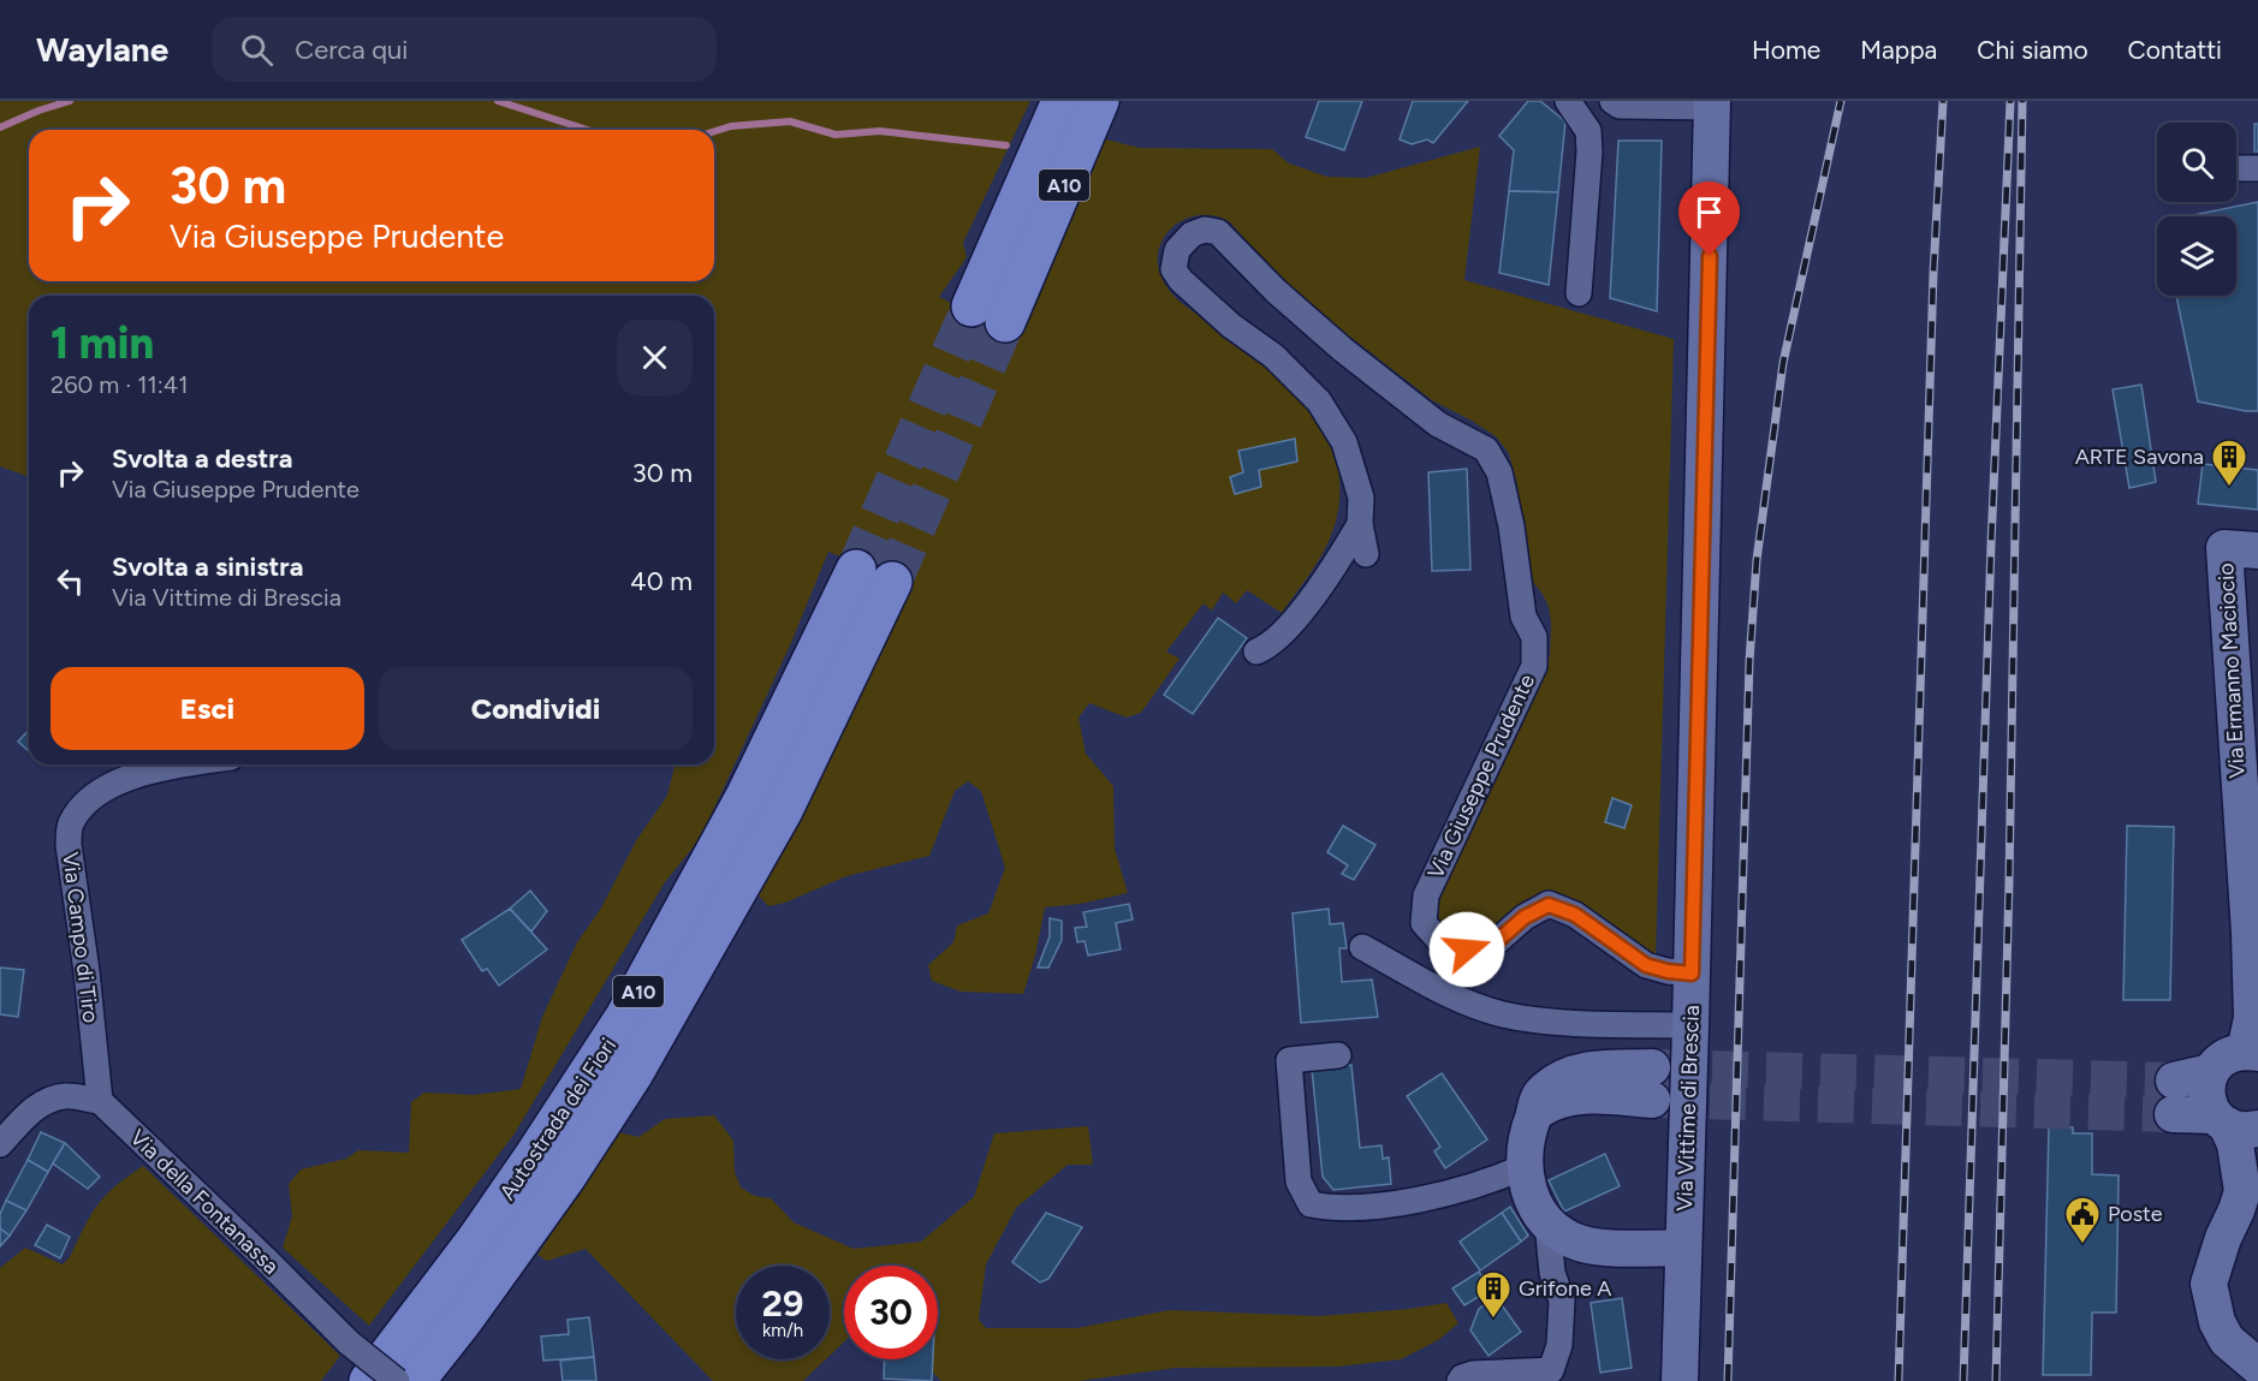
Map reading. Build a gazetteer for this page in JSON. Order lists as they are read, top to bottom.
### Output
{
  "streets": {
    "highway": ["A10", "Autostrada dei Fiori"],
    "street": [
      "Via Ermanno Maciocio",
      "Via Giuseppe Prudente",
      "Via Campo di Tiro",
      "Via Vittime di Brescia",
      "Via della Fontanassa"
    ]
  },
  "crossings": [
    ["Via Giuseppe Prudente", "Via Vittime di Brescia"],
    ["Via Campo di Tiro", "Via della Fontanassa"]
  ],
  "places": {
    "building": ["ARTE Savona", "Grifone A"],
    "public building": ["Poste"]
  },
  "page": {
    "header": "Waylane",
    "search": "Cerca qui",
    "nav": [
      "Home",
      "Mappa",
      "Chi siamo",
      "Contatti"
    ],
    "turn": ["30 m", "Via Giuseppe Prudente"],
    "heading": ["1 min", "260 m · 11:41"],
    "list": [
      {
        "name": "Svolta a destra",
        "note": "Via Giuseppe Prudente",
        "value": "30 m"
      },
      {
        "name": "Svolta a sinistra",
        "note": "Via Vittime di Brescia",
        "value": "40 m"
      }
    ],
    "buttons": ["Esci", "Condividi"],
    "speed": "29 km/h",
    "limit": "30"
  }
}
